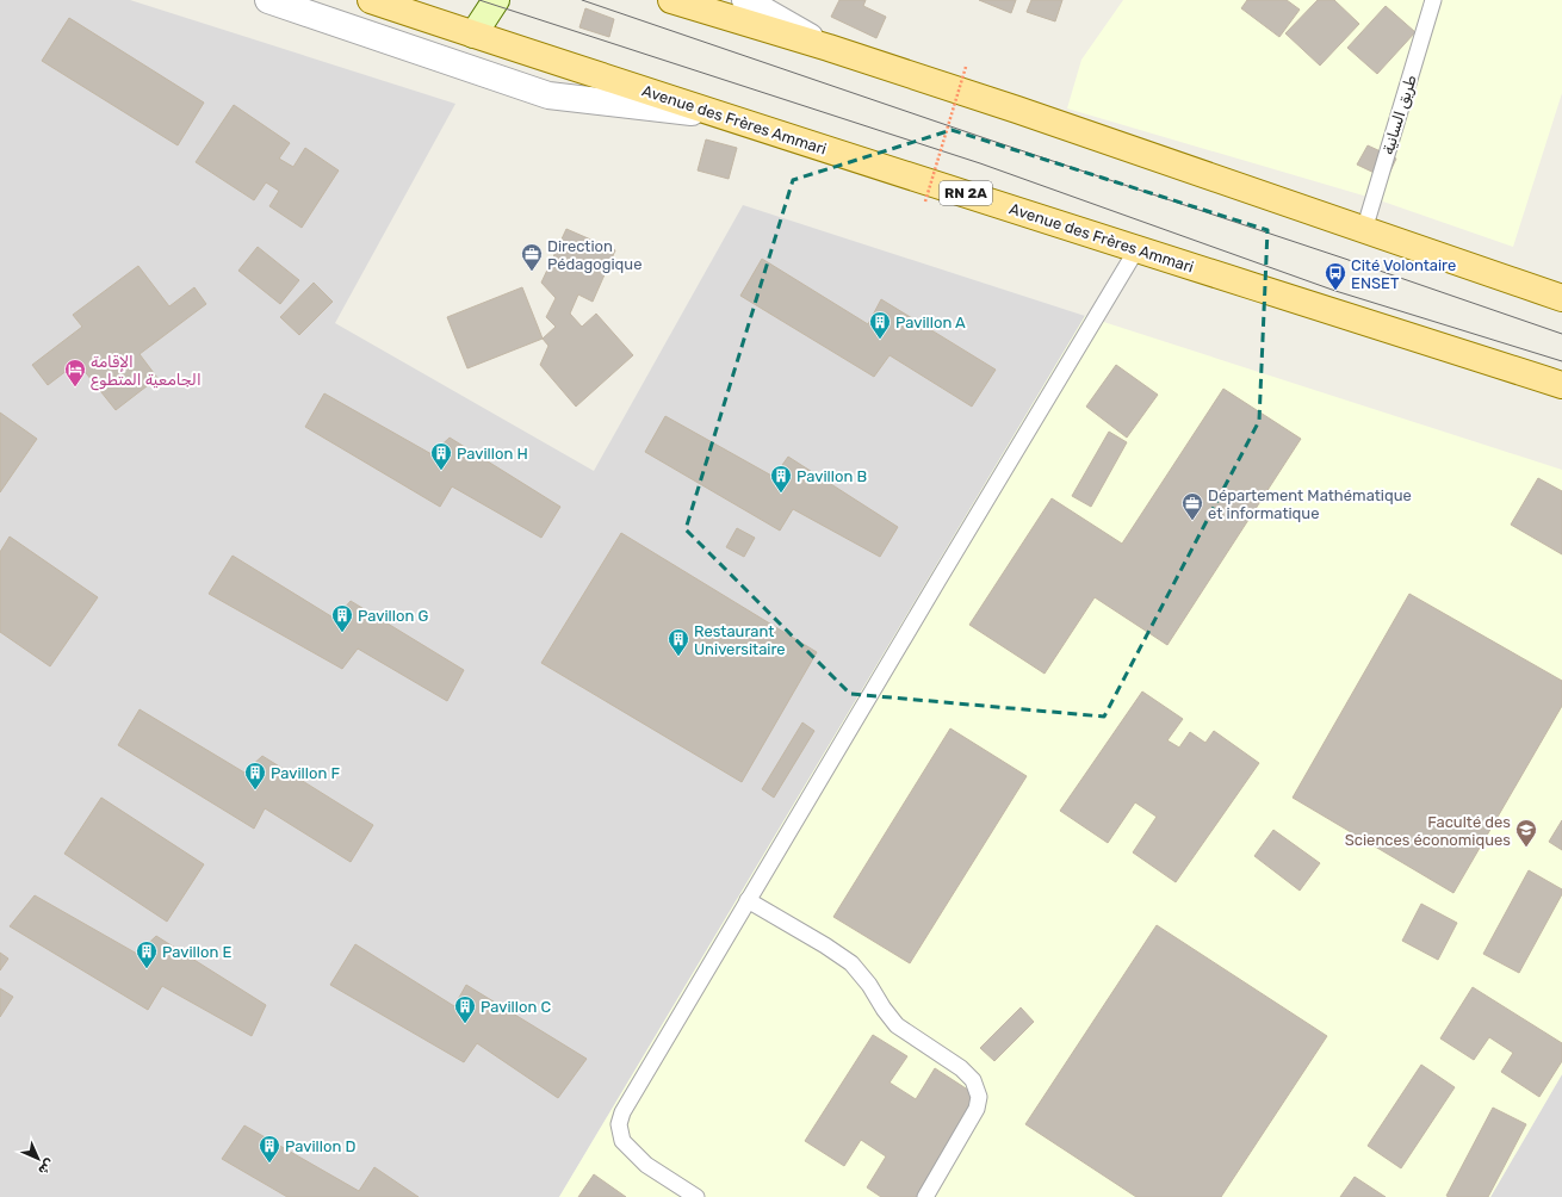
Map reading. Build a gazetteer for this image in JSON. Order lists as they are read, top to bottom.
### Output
{
  "streets": {
    "main road": ["Avenue des Frères Ammari", "RN 2A"],
    "lane": ["طريق السانية"]
  },
  "places": {
    "office": ["Direction Pédagogique", "Département Mathématique et informatique"],
    "bus stop": ["Cité Volontaire ENSET"],
    "building": [
      "Pavillon A",
      "Pavillon H",
      "Pavillon B",
      "Pavillon G",
      "Restaurant Universitaire",
      "Pavillon F",
      "Pavillon E",
      "Pavillon C",
      "Pavillon D"
    ],
    "hotel": ["الإقامة الجامعية المتطوع"],
    "school or university": ["Faculté des Sciences économiques"]
  },
  "north": "bottom right"
}
